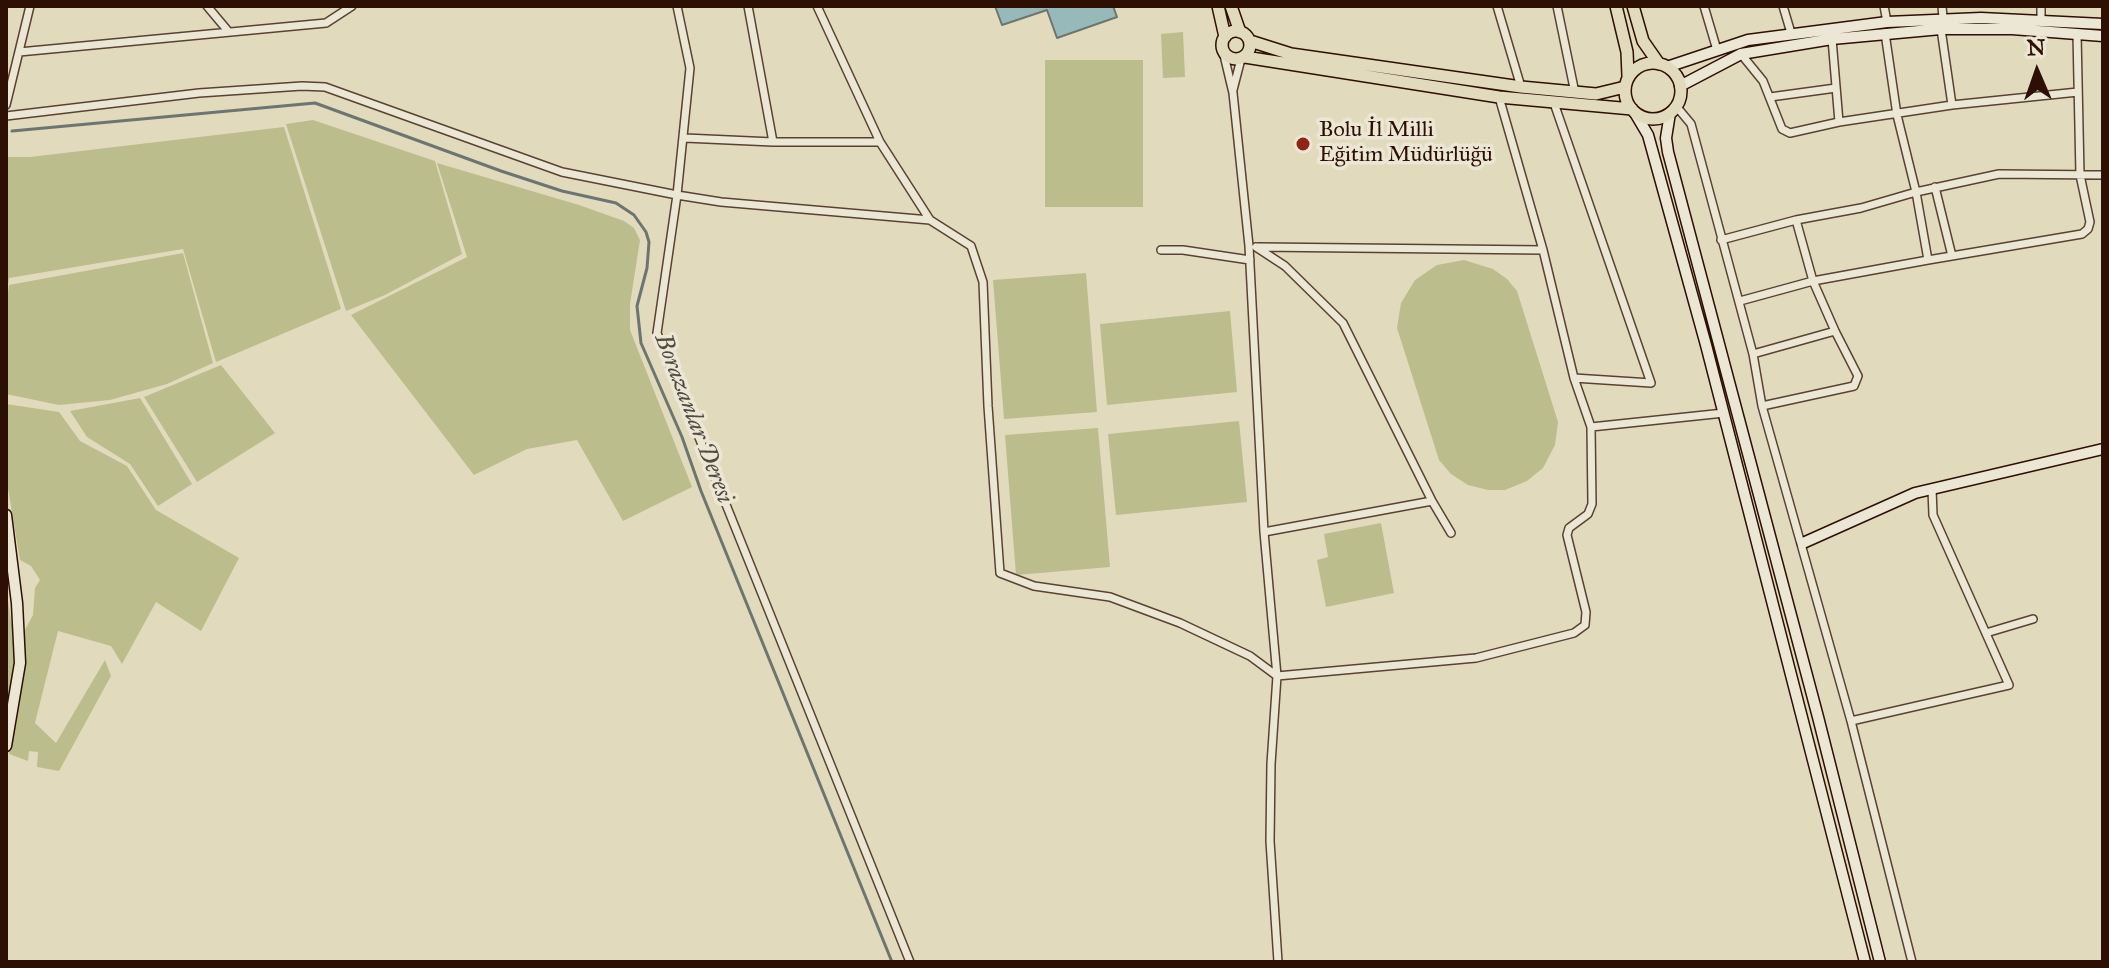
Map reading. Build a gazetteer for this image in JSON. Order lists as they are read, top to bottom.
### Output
{
  "water": ["Borazanlar Deresi"],
  "places": ["Bolu İl Milli Eğitim Müdürlüğü"],
  "north": "top"
}
